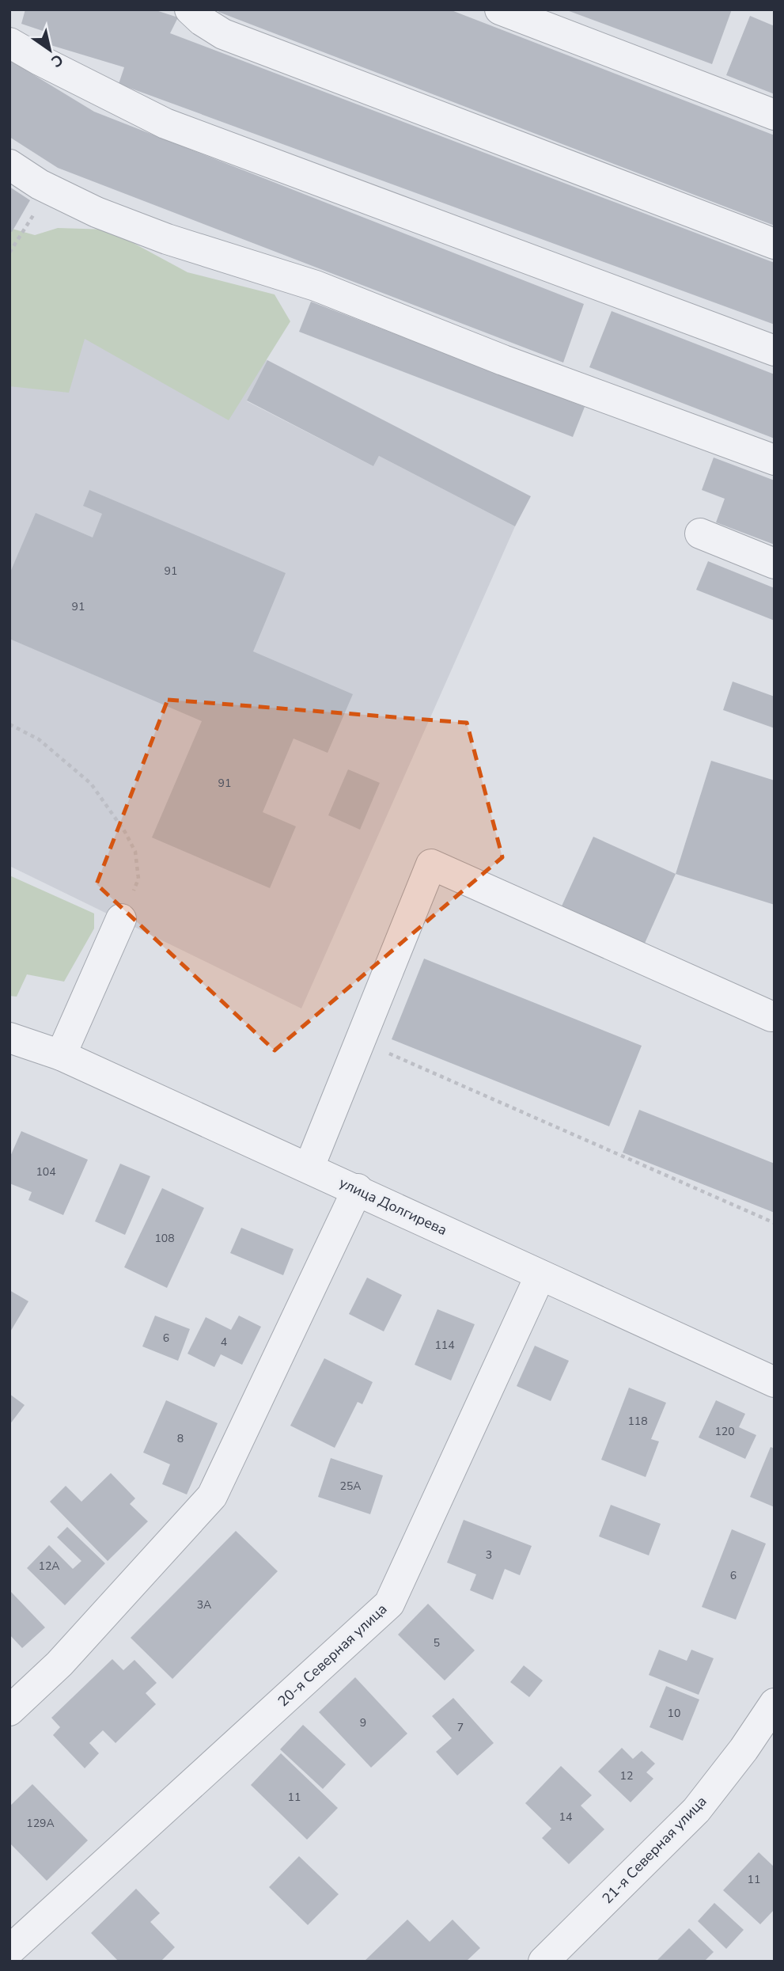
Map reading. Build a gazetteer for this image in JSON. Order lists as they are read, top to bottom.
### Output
{
  "streets": {
    "street": ["улица Долгирева", "20-я Северная улица", "21-я Северная улица"]
  },
  "crossings": [
    ["улица Долгирева", "20-я Северная улица"]
  ],
  "house_numbers": [
    "91",
    "91",
    "91",
    "104",
    "108",
    "6",
    "4",
    "114",
    "118",
    "120",
    "8",
    "25А",
    "3",
    "12А",
    "6",
    "3А",
    "5",
    "10",
    "9",
    "7",
    "12",
    "11",
    "14",
    "129А",
    "11"
  ],
  "north": "bottom right"
}
